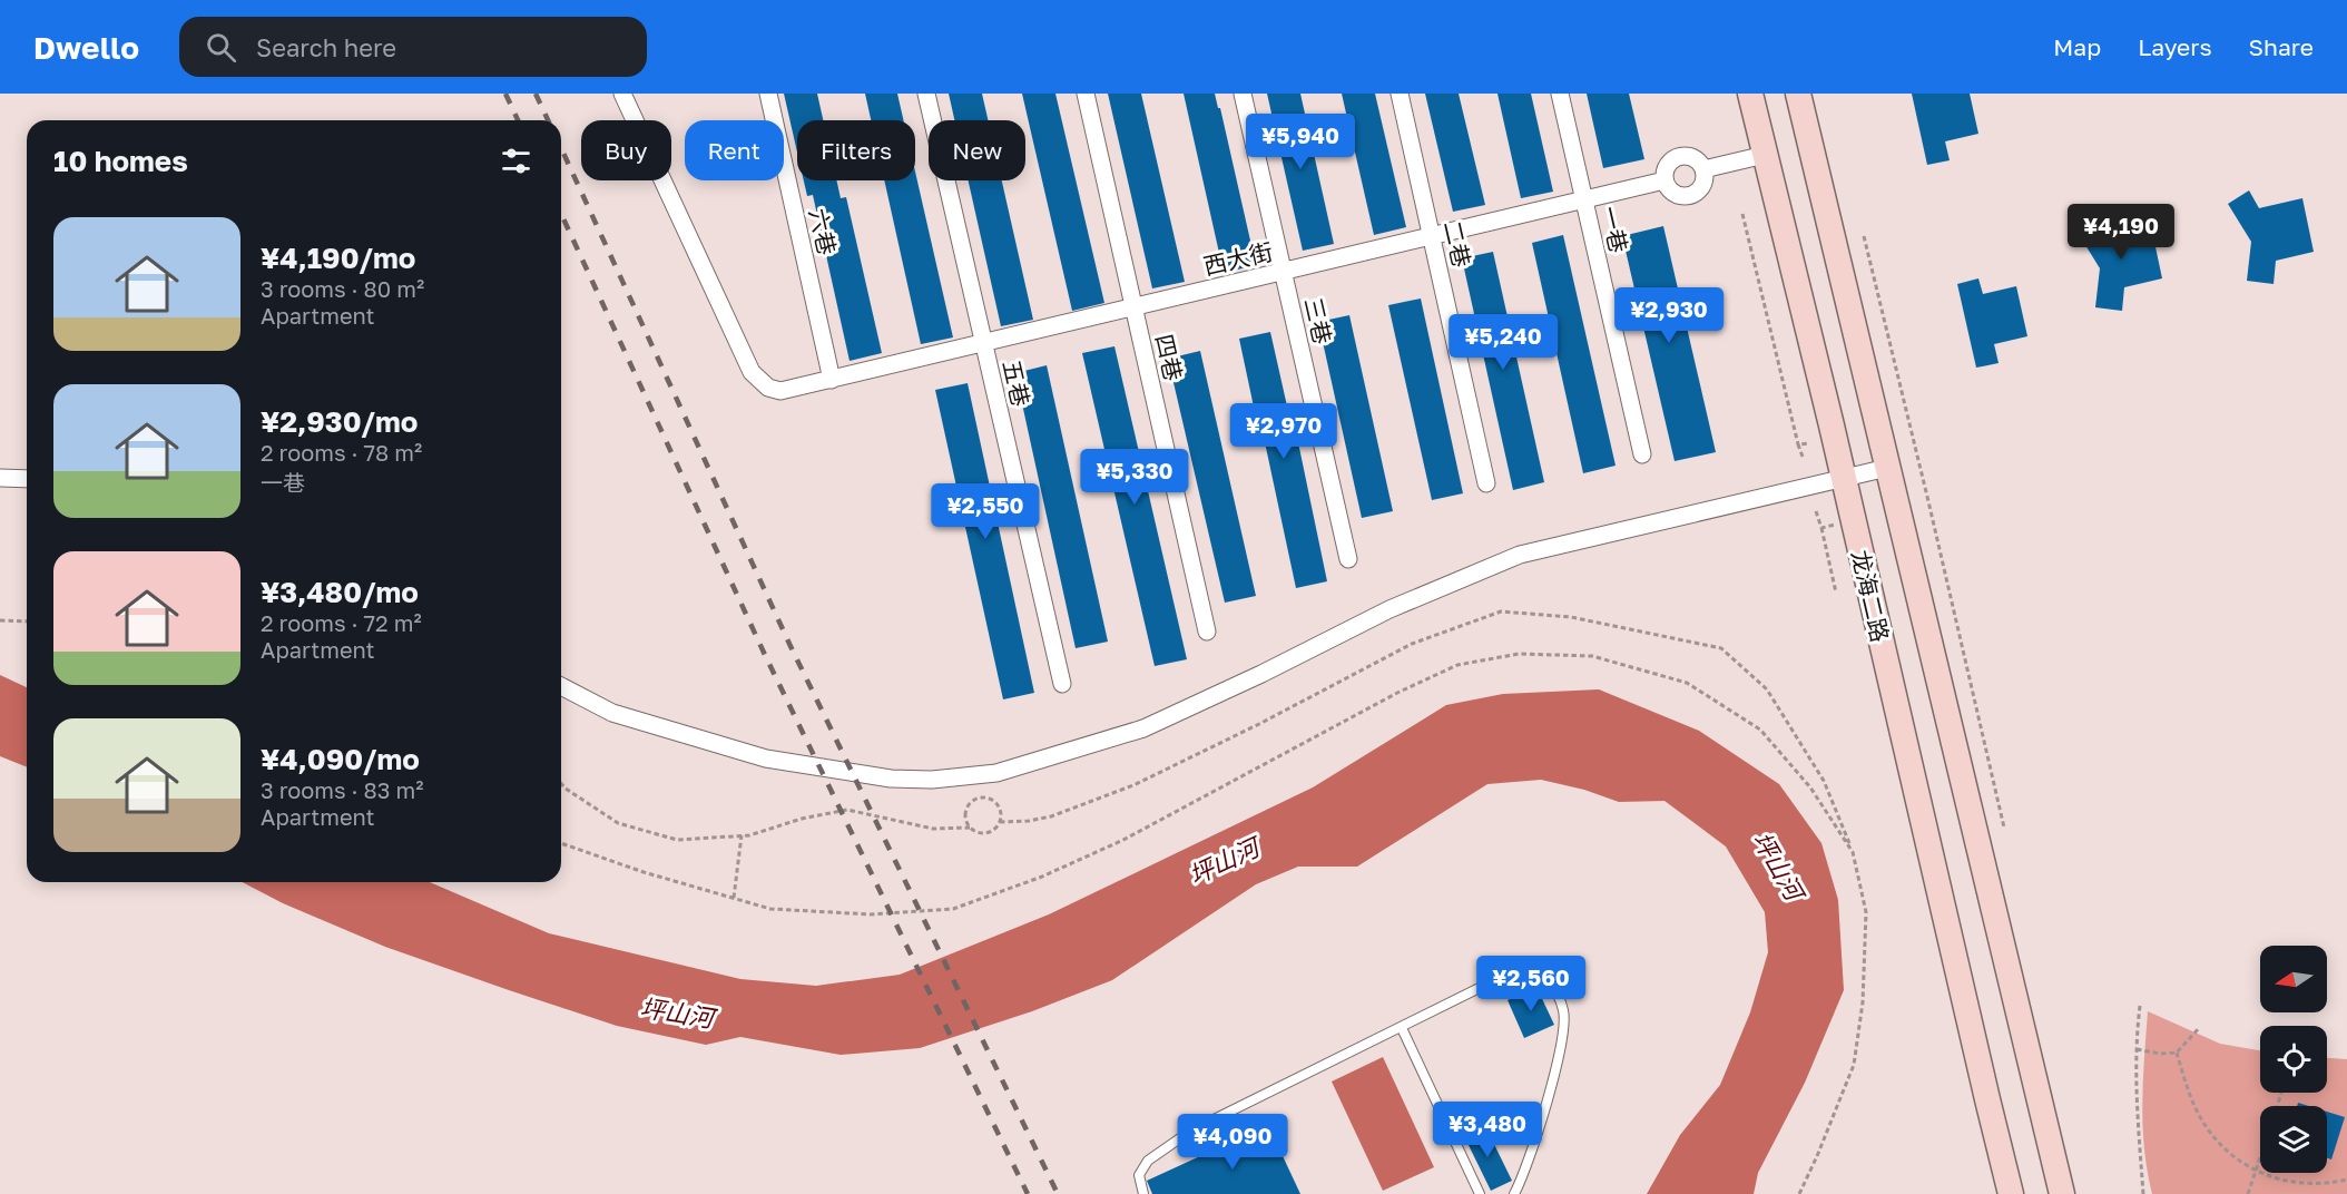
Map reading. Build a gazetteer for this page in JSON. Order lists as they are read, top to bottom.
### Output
{
  "streets": {
    "main road": ["龙海二路"],
    "street": [
      "一巷",
      "六巷",
      "二巷",
      "西大街",
      "三巷",
      "四巷",
      "五巷"
    ]
  },
  "crossings": [
    ["一巷", "西大街"],
    ["六巷", "西大街"],
    ["二巷", "西大街"],
    ["西大街", "三巷"],
    ["西大街", "四巷"],
    ["西大街", "五巷"]
  ],
  "water": ["坪山河"],
  "north": "left",
  "page": {
    "header": "Dwello",
    "search": "Search here",
    "nav": ["Map", "Layers", "Share"],
    "price": [
      "¥5,940",
      "¥4,190",
      "¥2,930",
      "¥5,240",
      "¥2,970",
      "¥5,330",
      "¥2,550",
      "¥2,560",
      "¥3,480",
      "¥4,090"
    ],
    "chip": [
      "Buy",
      "Rent",
      "Filters",
      "New"
    ],
    "heading": "10 homes",
    "list": [
      {
        "name": "¥4,190/mo",
        "note": "3 rooms · 80 m² · Apartment"
      },
      {
        "name": "¥2,930/mo",
        "note": "2 rooms · 78 m² · 一巷"
      },
      {
        "name": "¥3,480/mo",
        "note": "2 rooms · 72 m² · Apartment"
      },
      {
        "name": "¥4,090/mo",
        "note": "3 rooms · 83 m² · Apartment"
      }
    ]
  }
}
